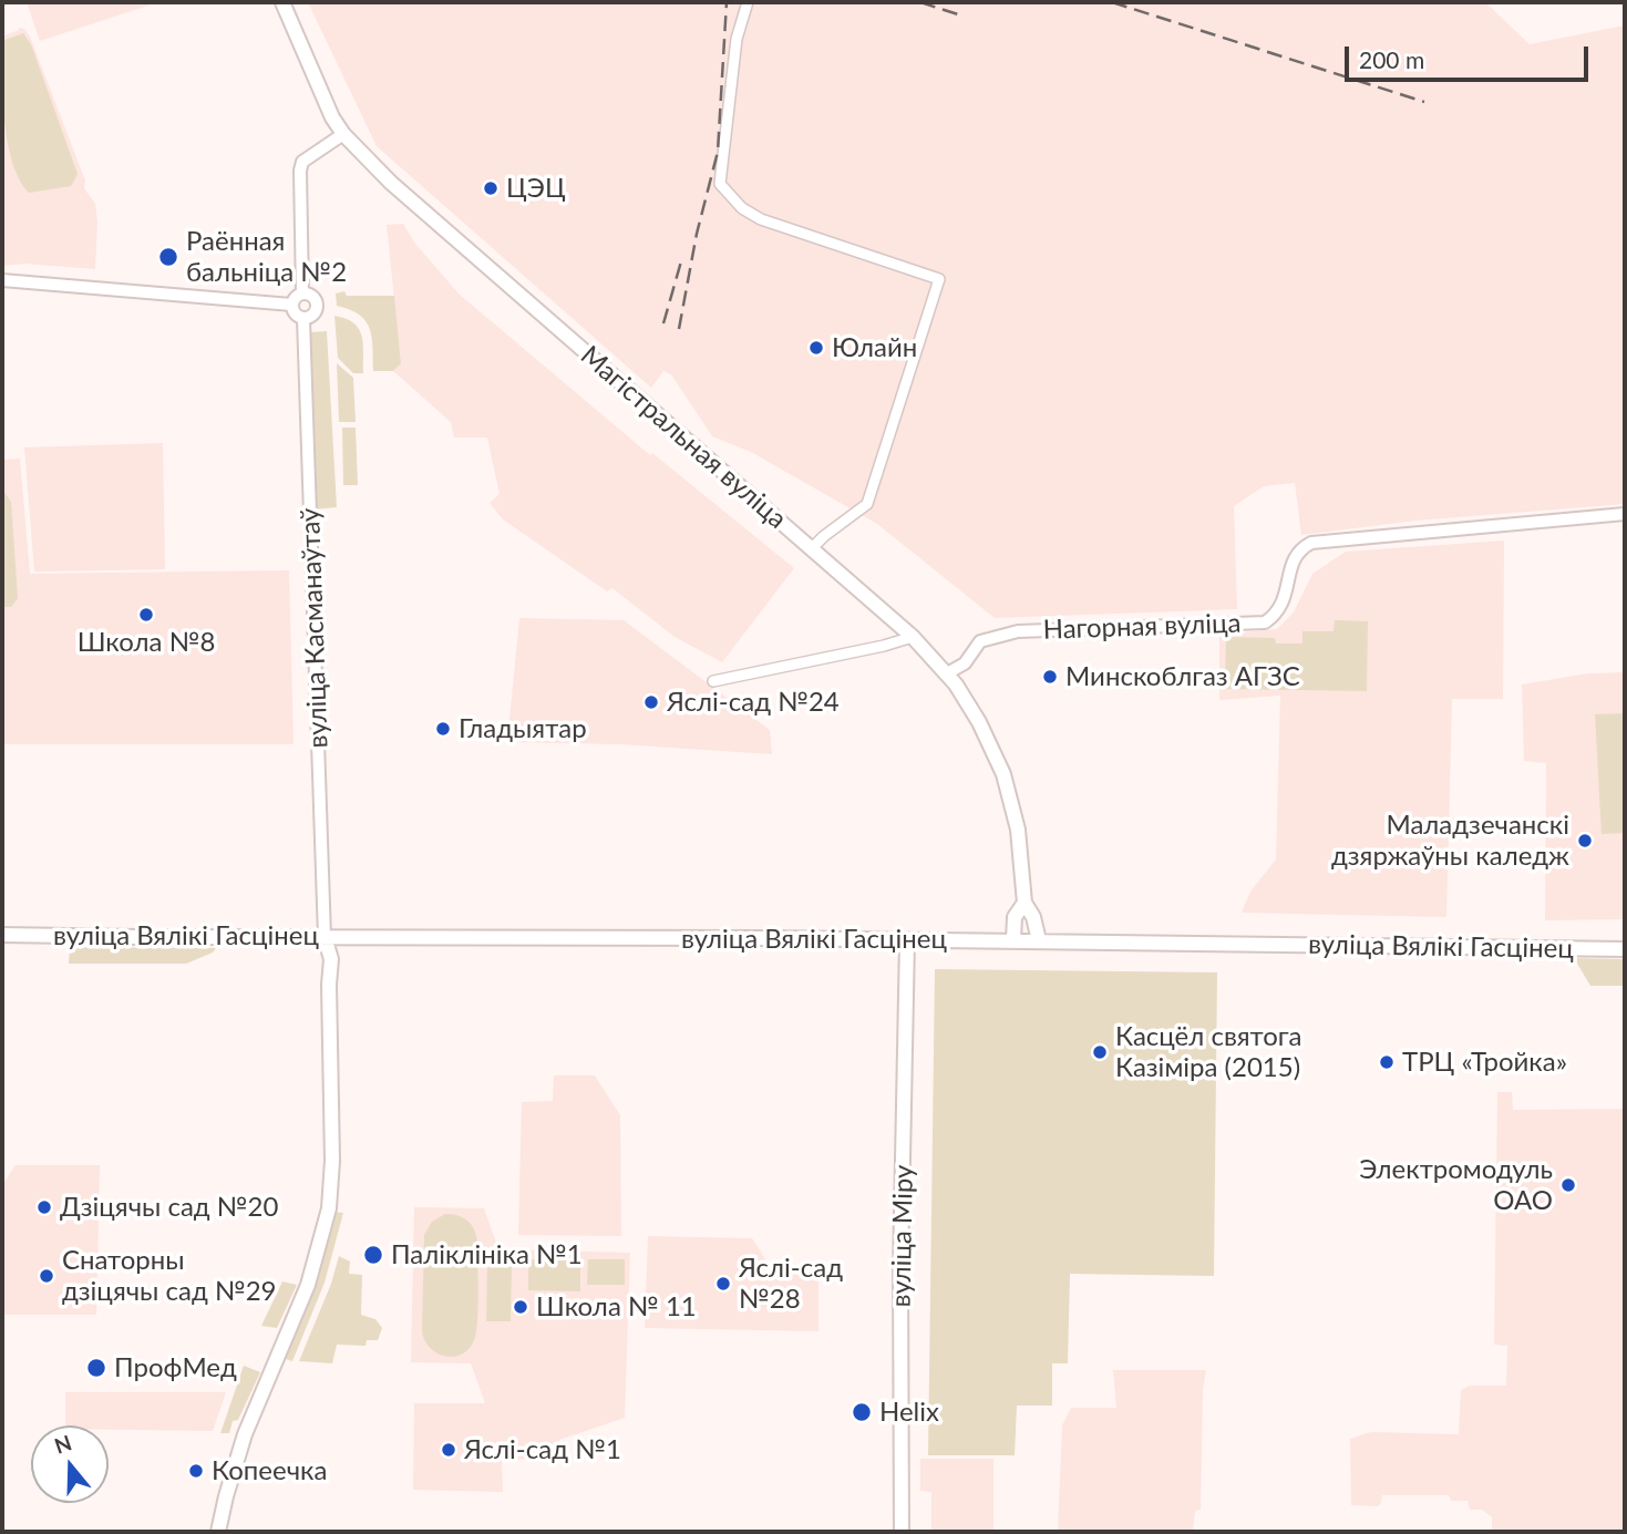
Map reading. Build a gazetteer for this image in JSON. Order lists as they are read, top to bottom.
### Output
{
  "streets": {
    "main road": ["Магістральная вуліца", "вуліца Вялікі Гасцінец", "вуліца Міру"],
    "street": ["Нагорная вуліца", "вуліца Касманаўтаў"]
  },
  "crossings": [
    ["Магістральная вуліца", "Нагорная вуліца"],
    ["вуліца Касманаўтаў", "вуліца Вялікі Гасцінец"],
    ["вуліца Вялікі Гасцінец", "вуліца Міру"]
  ],
  "places": [
    "ЦЭЦ",
    "Раённая бальніца №2",
    "Юлайн",
    "Школа №8",
    "Минскоблгаз АГЗС",
    "Яслі-сад №24",
    "Гладыятар",
    "Маладзечанскі дзяржаўны каледж",
    "Касцёл святога Казіміра (2015)",
    "ТРЦ «Тройка»",
    "Электромодуль ОАО",
    "Дзіцячы сад №20",
    "Паліклініка №1",
    "Снаторны дзіцячы сад №29",
    "Яслі-сад №28",
    "Школа № 11",
    "ПрофМед",
    "Helix",
    "Яслі-сад №1",
    "Копеечка"
  ],
  "scale_bar": "200 m",
  "north": "top"
}
